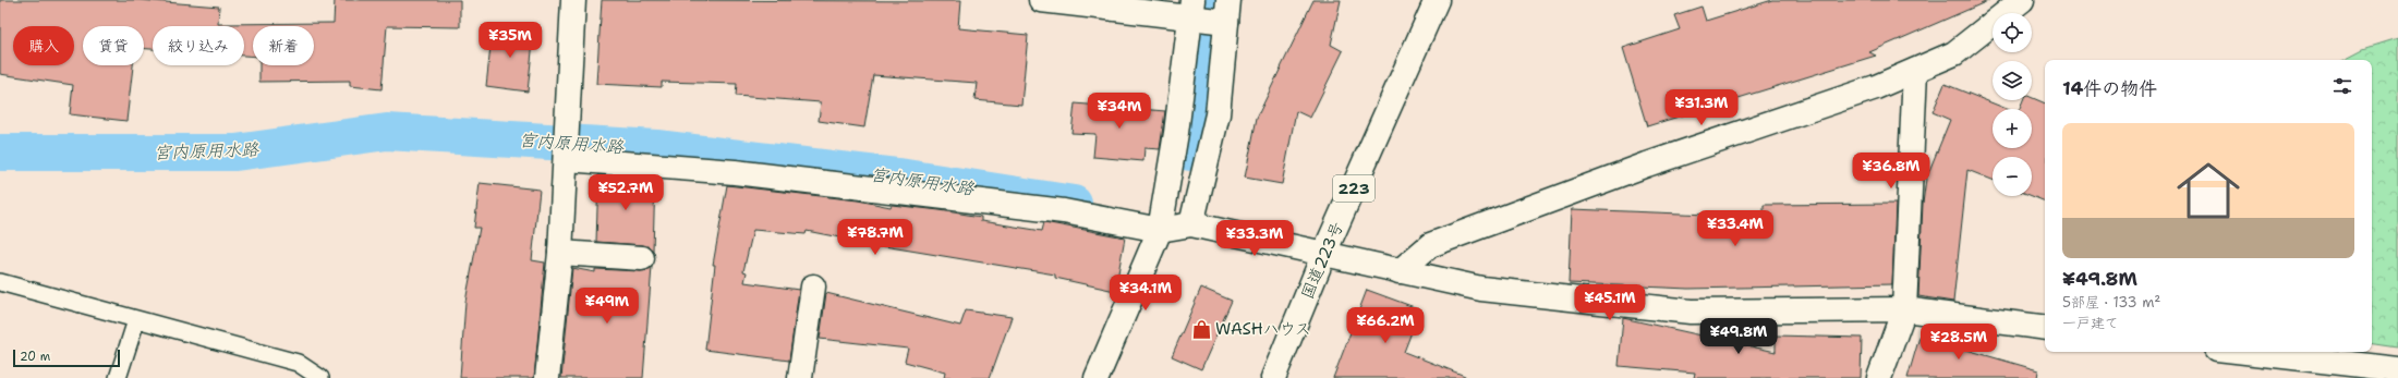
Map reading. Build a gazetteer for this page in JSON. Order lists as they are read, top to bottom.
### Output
{
  "streets": {
    "main road": ["223", "国道223号"]
  },
  "water": ["宮内原用水路"],
  "places": {
    "shop": ["WASHハウス"]
  },
  "scale_bar": "20 m",
  "page": {
    "map_buttons": ["+", "−"],
    "price": [
      "¥35M",
      "¥31.3M",
      "¥34M",
      "¥36.8M",
      "¥52.7M",
      "¥33.4M",
      "¥78.7M",
      "¥33.3M",
      "¥34.1M",
      "¥45.1M",
      "¥49M",
      "¥66.2M",
      "¥49.8M",
      "¥28.5M"
    ],
    "chip": [
      "購入",
      "賃貸",
      "絞り込み",
      "新着"
    ],
    "heading": "14件の物件",
    "list": [
      {
        "name": "¥49.8M",
        "note": "5部屋 · 133 m² · 一戸建て"
      }
    ],
    "scale": "20 m"
  }
}
